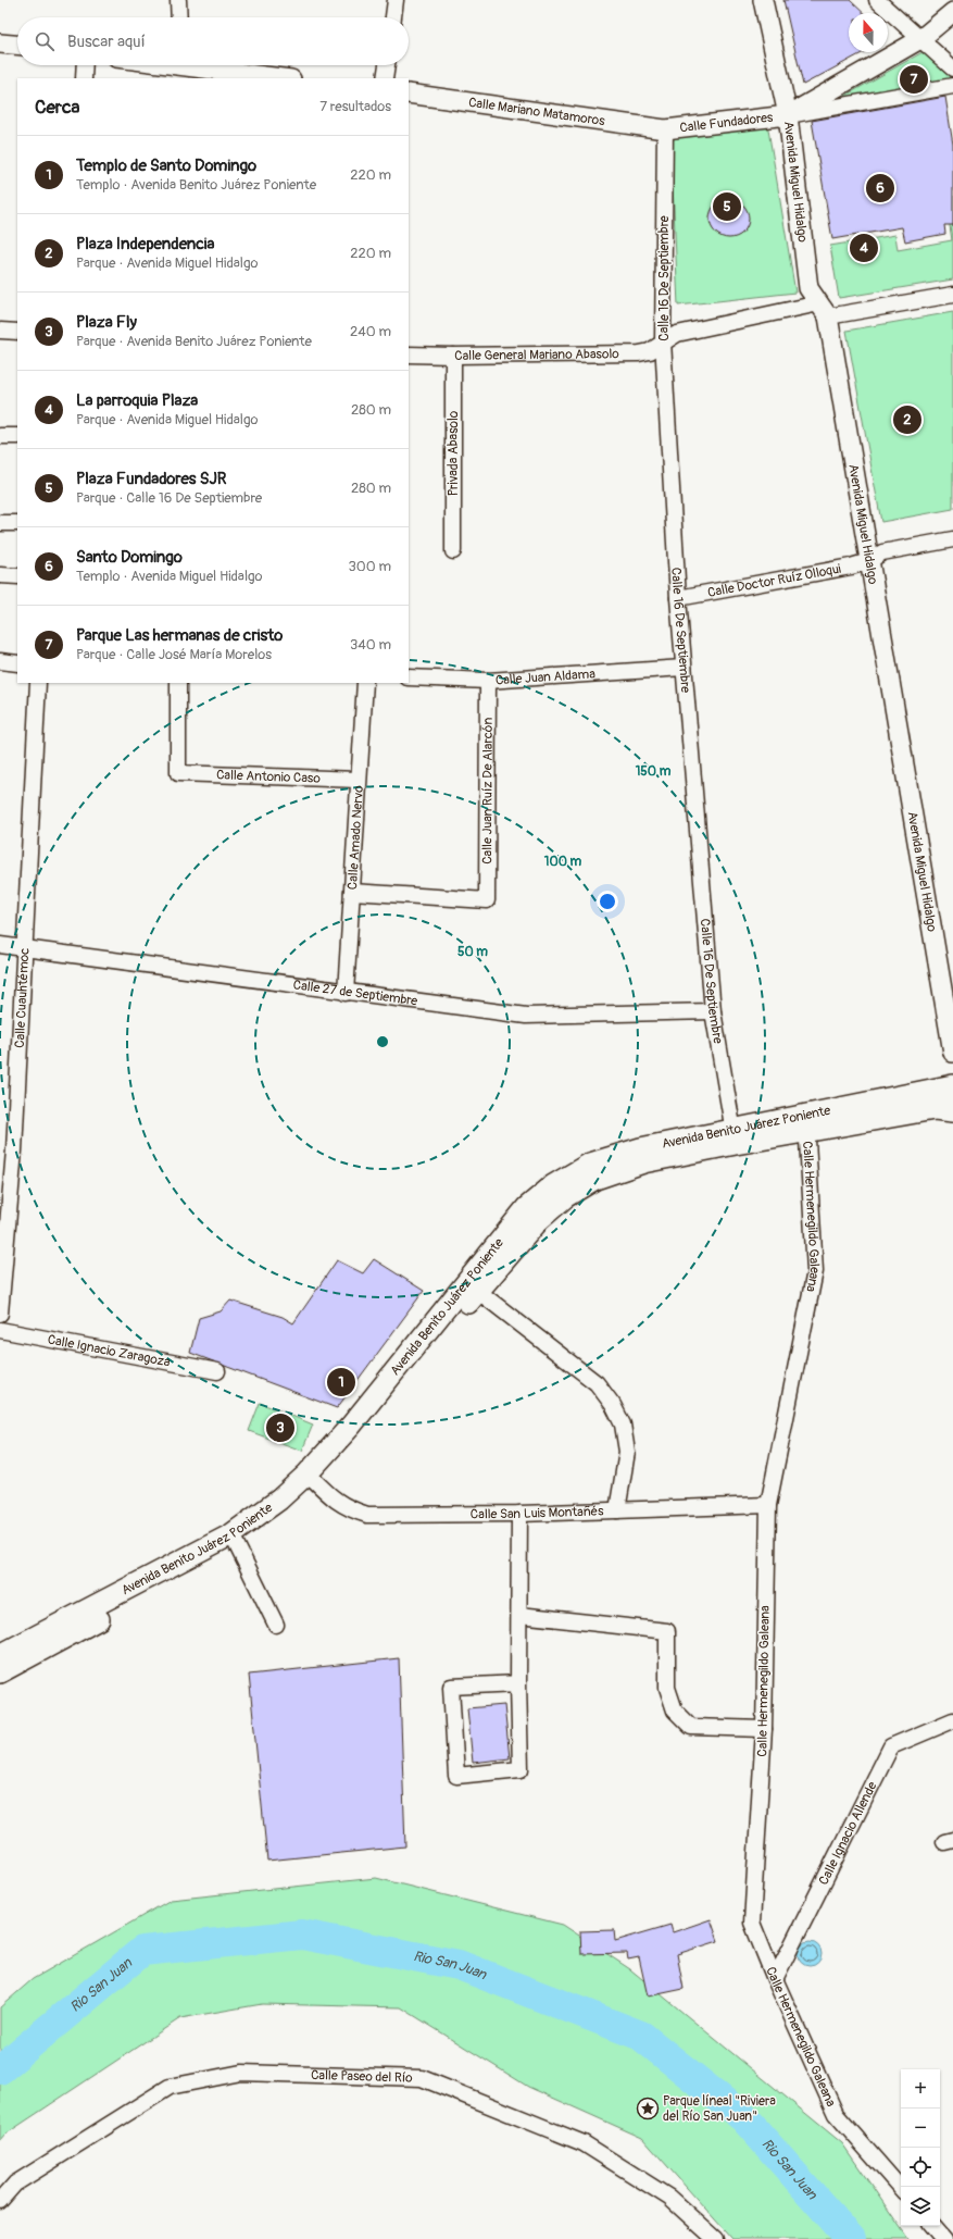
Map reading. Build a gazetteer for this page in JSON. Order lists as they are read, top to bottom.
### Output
{
  "streets": {
    "main road": ["Avenida Benito Juárez Poniente"],
    "street": [
      "Calle Mariano Matamoros",
      "Calle Fundadores",
      "Avenida Miguel Hidalgo",
      "Calle 16 De Septiembre",
      "Calle General Mariano Abasolo",
      "Privada Abasolo",
      "Calle Doctor Ruíz Olloqui",
      "Calle Juan Aldama",
      "Calle Antonio Caso",
      "Calle Juan Ruíz De Alarcón",
      "Calle Amado Nervo",
      "Calle 27 de Septiembre",
      "Calle Cuauhtémoc",
      "Calle Hermenegildo Galeana",
      "Calle Ignacio Zaragoza",
      "Calle San Luis Montañés",
      "Calle Ignacio Allende",
      "Calle Paseo del Río"
    ]
  },
  "crossings": [
    ["Calle Mariano Matamoros", "Calle Fundadores"],
    ["Calle Mariano Matamoros", "Calle 16 De Septiembre"],
    ["Calle Fundadores", "Avenida Miguel Hidalgo"],
    ["Calle Fundadores", "Calle 16 De Septiembre"],
    ["Avenida Miguel Hidalgo", "Calle General Mariano Abasolo"],
    ["Avenida Miguel Hidalgo", "Calle Doctor Ruíz Olloqui"],
    ["Calle 16 De Septiembre", "Calle General Mariano Abasolo"],
    ["Calle 16 De Septiembre", "Calle Doctor Ruíz Olloqui"],
    ["Calle 16 De Septiembre", "Calle Juan Aldama"],
    ["Calle 16 De Septiembre", "Calle 27 de Septiembre"],
    ["Calle 16 De Septiembre", "Avenida Benito Juárez Poniente"],
    ["Calle General Mariano Abasolo", "Privada Abasolo"],
    ["Calle Juan Aldama", "Calle Juan Ruíz De Alarcón"],
    ["Calle Antonio Caso", "Calle Amado Nervo"],
    ["Calle Juan Ruíz De Alarcón", "Calle Amado Nervo"],
    ["Calle Amado Nervo", "Calle 27 de Septiembre"],
    ["Calle 27 de Septiembre", "Calle Cuauhtémoc"],
    ["Avenida Benito Juárez Poniente", "Calle Hermenegildo Galeana"],
    ["Avenida Benito Juárez Poniente", "Calle San Luis Montañés"],
    ["Calle Hermenegildo Galeana", "Calle San Luis Montañés"],
    ["Calle Hermenegildo Galeana", "Calle Ignacio Allende"]
  ],
  "water": ["Rio San Juan"],
  "places": {
    "place": ["Parque líneal \"Riviera del Río San Juan\""]
  },
  "north": "top",
  "page": {
    "search": "Buscar aquí",
    "pins": [
      "7",
      "6",
      "5",
      "4",
      "2",
      "1",
      "3"
    ],
    "heading": ["Cerca", "7 resultados"],
    "list": [
      {
        "mark": "1",
        "name": "Templo de Santo Domingo",
        "note": "Templo · Avenida Benito Juárez Poniente",
        "value": "220 m"
      },
      {
        "mark": "2",
        "name": "Plaza Independencia",
        "note": "Parque · Avenida Miguel Hidalgo",
        "value": "220 m"
      },
      {
        "mark": "3",
        "name": "Plaza Fly",
        "note": "Parque · Avenida Benito Juárez Poniente",
        "value": "240 m"
      },
      {
        "mark": "4",
        "name": "La parroquia Plaza",
        "note": "Parque · Avenida Miguel Hidalgo",
        "value": "280 m"
      },
      {
        "mark": "5",
        "name": "Plaza Fundadores SJR",
        "note": "Parque · Calle 16 De Septiembre",
        "value": "280 m"
      },
      {
        "mark": "6",
        "name": "Santo Domingo",
        "note": "Templo · Avenida Miguel Hidalgo",
        "value": "300 m"
      },
      {
        "mark": "7",
        "name": "Parque Las hermanas de cristo",
        "note": "Parque · Calle José María Morelos",
        "value": "340 m"
      }
    ],
    "map_buttons": ["+", "−"]
  },
  "rings": ["150 m", "100 m", "50 m"]
}
